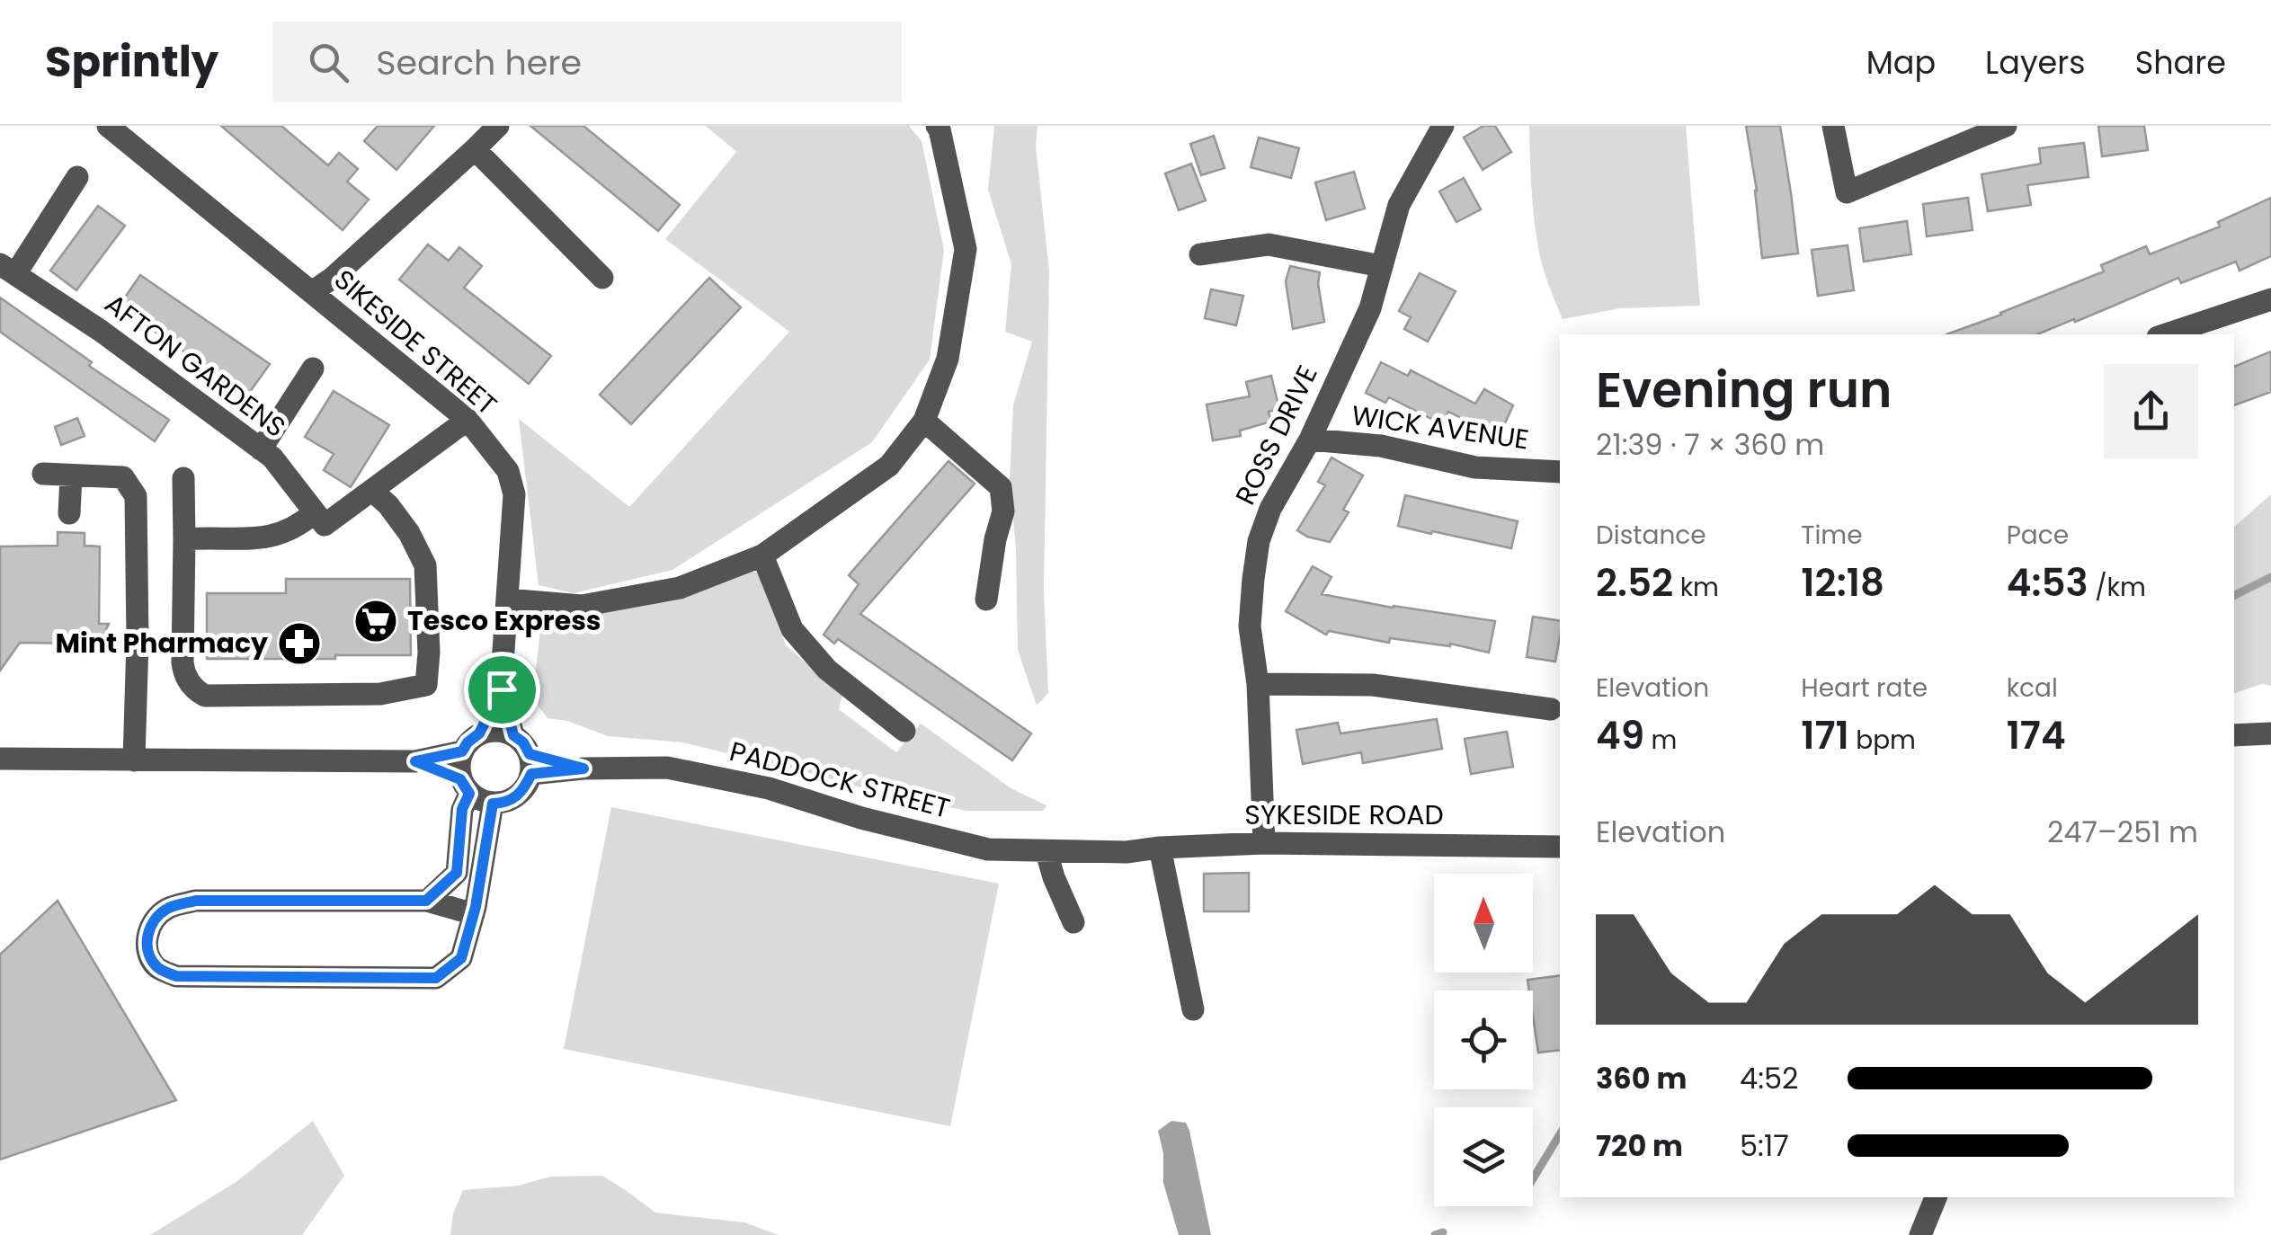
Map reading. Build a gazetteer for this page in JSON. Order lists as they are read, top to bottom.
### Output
{
  "streets": {
    "street": [
      "SIKESIDE STREET",
      "AFTON GARDENS",
      "WICK AVENUE",
      "ROSS DRIVE",
      "PADDOCK STREET",
      "SYKESIDE ROAD"
    ]
  },
  "crossings": [
    ["SIKESIDE STREET", "PADDOCK STREET"],
    ["WICK AVENUE", "ROSS DRIVE"],
    ["ROSS DRIVE", "SYKESIDE ROAD"],
    ["PADDOCK STREET", "SYKESIDE ROAD"]
  ],
  "places": {
    "supermarket": ["Tesco Express"],
    "pharmacy": ["Mint Pharmacy"]
  },
  "north": "top",
  "page": {
    "header": "Sprintly",
    "search": "Search here",
    "nav": ["Map", "Layers", "Share"],
    "heading": ["Evening run", "21:39 · 7 × 360 m"],
    "stats": [
      ["Distance", "2.52 km"],
      ["Time", "12:18"],
      ["Pace", "4:53 /km"],
      ["Elevation", "49 m"],
      ["Heart rate", "171 bpm"],
      ["kcal", "174"]
    ],
    "chart": ["Elevation", "247–251 m"],
    "list": [
      {
        "name": "360 m",
        "note": "4:52"
      },
      {
        "name": "720 m",
        "note": "5:17"
      }
    ]
  }
}
